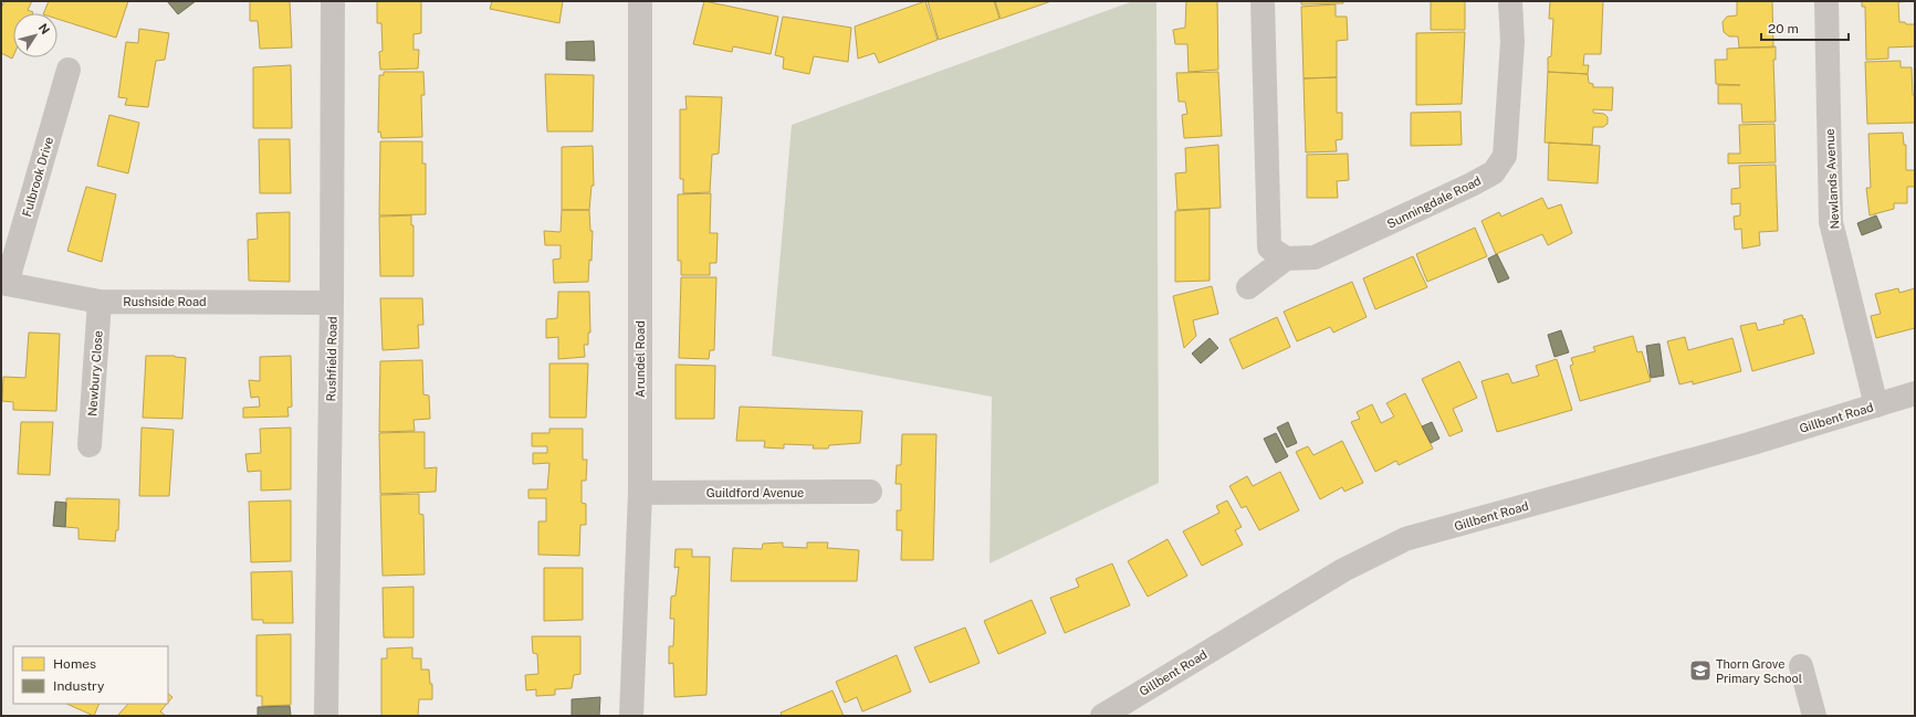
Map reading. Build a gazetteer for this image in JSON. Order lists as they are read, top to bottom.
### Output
{
  "streets": {
    "street": [
      "Fulbrook Drive",
      "Newlands Avenue",
      "Sunningdale Road",
      "Rushside Road",
      "Rushfield Road",
      "Arundel Road",
      "Newbury Close",
      "Gillbent Road",
      "Guildford Avenue"
    ]
  },
  "crossings": [
    ["Fulbrook Drive", "Rushside Road"],
    ["Newlands Avenue", "Gillbent Road"],
    ["Rushside Road", "Rushfield Road"],
    ["Rushside Road", "Newbury Close"],
    ["Arundel Road", "Guildford Avenue"]
  ],
  "places": {
    "school or university": ["Thorn Grove Primary School"]
  },
  "legend": ["Homes", "Industry"],
  "scale_bar": "20 m",
  "north": "top right"
}
